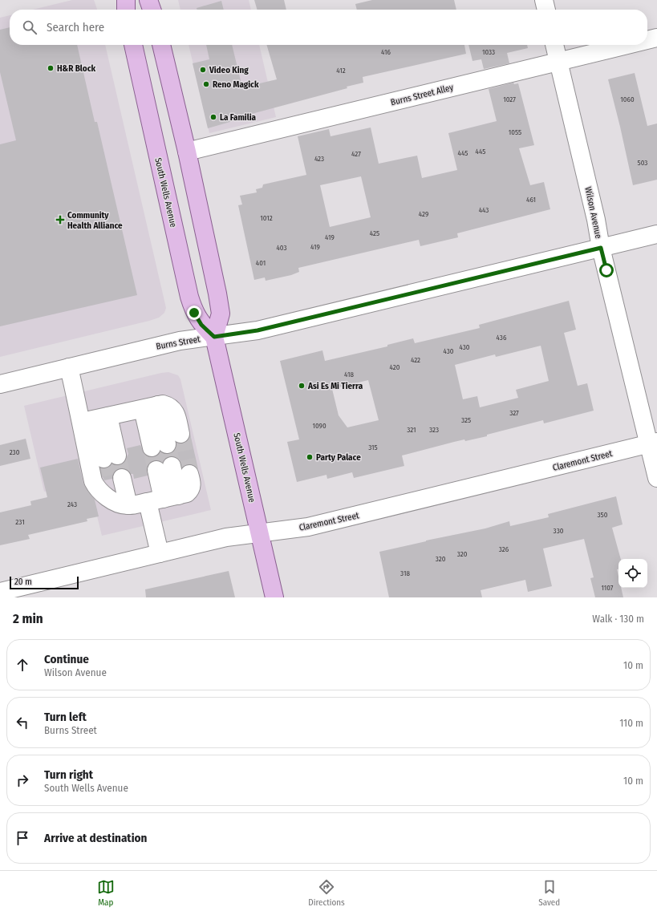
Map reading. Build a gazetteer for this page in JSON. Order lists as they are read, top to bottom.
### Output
{
  "streets": {
    "main road": ["South Wells Avenue"],
    "street": [
      "Burns Street Alley",
      "Wilson Avenue",
      "Burns Street",
      "Claremont Street"
    ]
  },
  "crossings": [
    ["Burns Street Alley", "South Wells Avenue"],
    ["Burns Street Alley", "Wilson Avenue"],
    ["South Wells Avenue", "Burns Street"],
    ["South Wells Avenue", "Claremont Street"],
    ["Wilson Avenue", "Burns Street"],
    ["Wilson Avenue", "Claremont Street"]
  ],
  "places": {
    "other": [
      "H&R Block",
      "Video King",
      "Reno Magick",
      "La Familia",
      "Asi Es Mi Tierra",
      "Party Palace"
    ],
    "health": ["Community Health Alliance"]
  },
  "house_numbers": [
    "416",
    "1033",
    "412",
    "1027",
    "1060",
    "1055",
    "445",
    "445",
    "427",
    "423",
    "503",
    "461",
    "443",
    "429",
    "1012",
    "425",
    "419",
    "419",
    "403",
    "401",
    "436",
    "430",
    "430",
    "422",
    "420",
    "418",
    "327",
    "325",
    "1090",
    "321",
    "323",
    "315",
    "230",
    "243",
    "350",
    "231",
    "330",
    "326",
    "320",
    "320",
    "318",
    "1107"
  ],
  "scale_bar": "20 m",
  "page": {
    "search": "Search here",
    "scale": "20 m",
    "heading": ["2 min", "Walk · 130 m"],
    "list": [
      ["Continue", "Wilson Avenue", "10 m"],
      ["Turn left", "Burns Street", "110 m"],
      ["Turn right", "South Wells Avenue", "10 m"],
      "Arrive at destination"
    ],
    "nav": ["Map", "Directions", "Saved"]
  }
}
